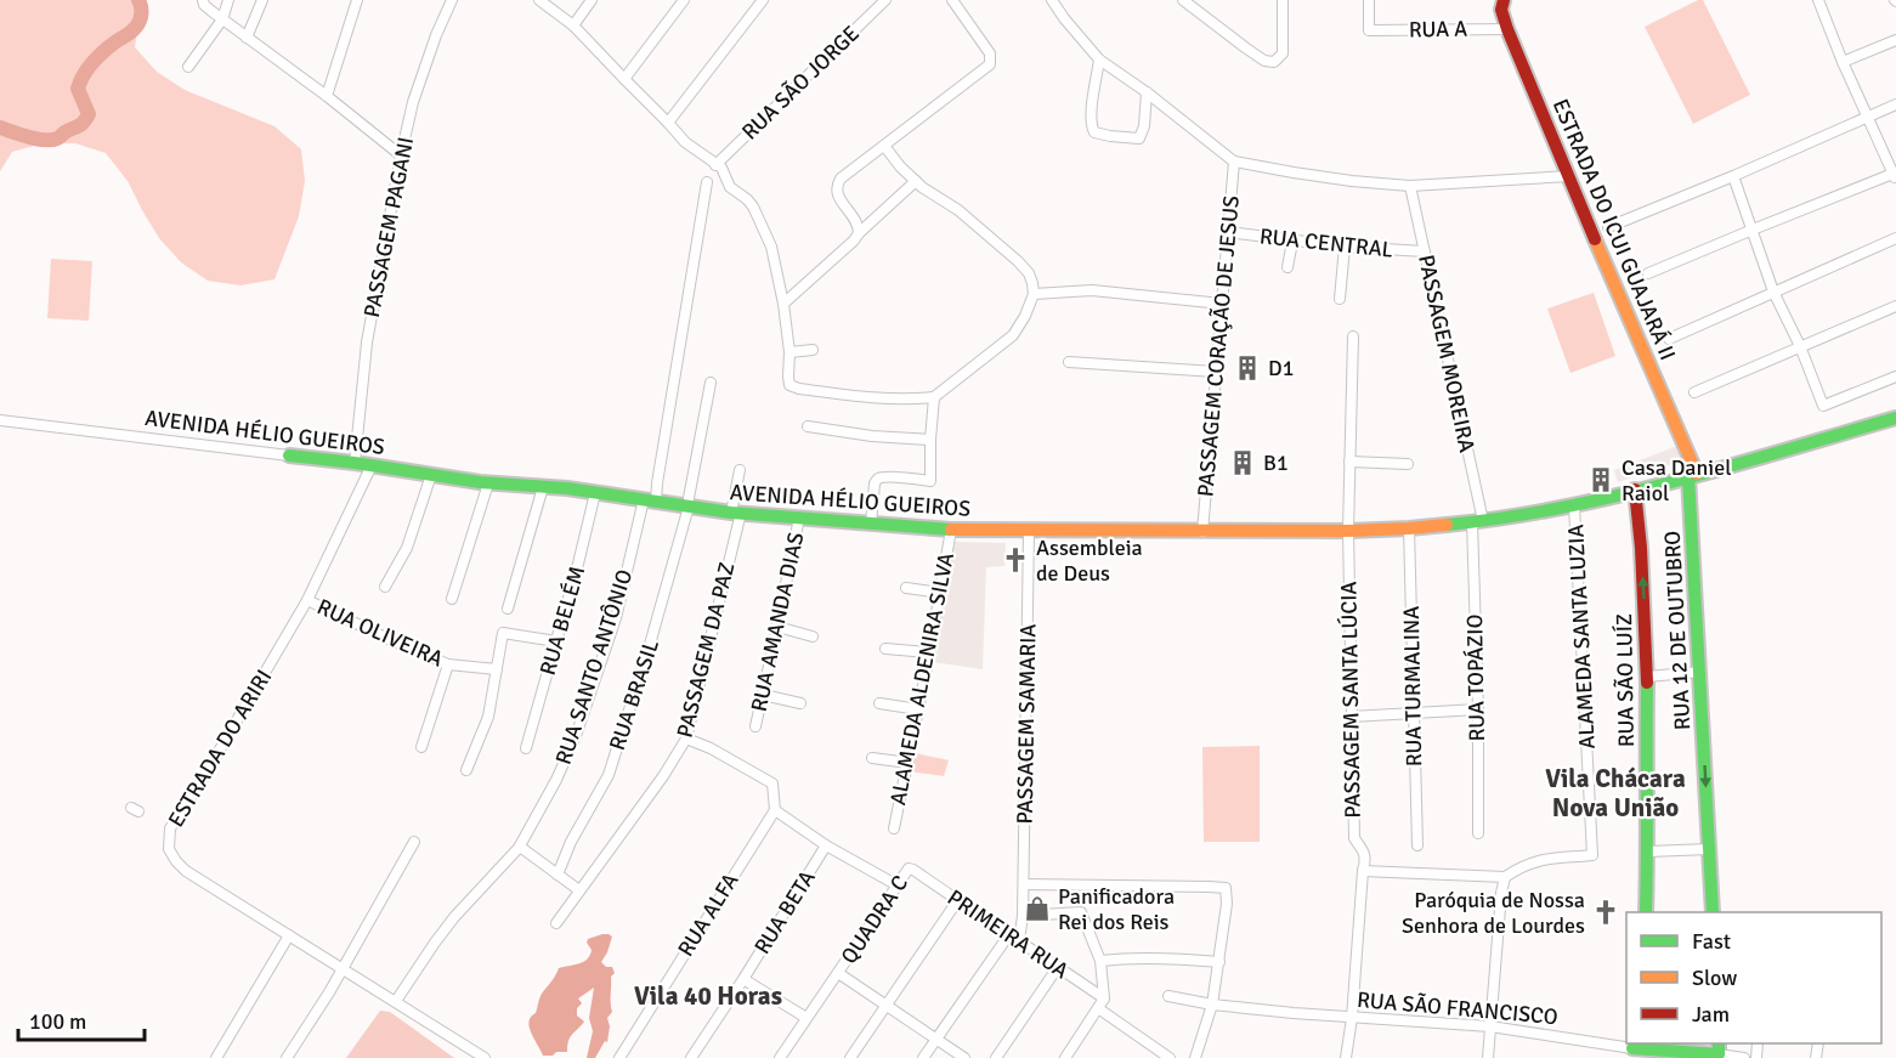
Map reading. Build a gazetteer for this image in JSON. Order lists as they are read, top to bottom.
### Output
{
  "streets": {
    "main road": [
      "ESTRADA DO ICUI GUAJARÁ II",
      "AVENIDA HÉLIO GUEIROS",
      "RUA 12 DE OUTUBRO",
      "RUA SÃO LUÍZ",
      "RUA SÃO FRANCISCO"
    ],
    "street": [
      "RUA A",
      "RUA SÃO JORGE",
      "PASSAGEM PAGANI",
      "RUA CENTRAL",
      "PASSAGEM CORAÇÃO DE JESUS",
      "PASSAGEM MOREIRA",
      "RUA BELÉM",
      "RUA AMANDA DIAS",
      "RUA OLIVEIRA",
      "ALAMEDA SANTA LUZIA",
      "PASSAGEM DA PAZ",
      "RUA SANTO ANTÔNIO",
      "RUA TOPÁZIO",
      "ALAMEDA ALDENIRA SILVA",
      "RUA TURMALINA",
      "RUA BRASIL",
      "PASSAGEM SANTA LÚCIA",
      "PASSAGEM SAMARIA",
      "ESTRADA DO ARIRI",
      "RUA BETA",
      "RUA ALFA",
      "QUADRA C",
      "PRIMEIRA RUA"
    ]
  },
  "crossings": [
    ["RUA A", "ESTRADA DO ICUI GUAJARÁ II"],
    ["PASSAGEM PAGANI", "AVENIDA HÉLIO GUEIROS"],
    ["ESTRADA DO ICUI GUAJARÁ II", "AVENIDA HÉLIO GUEIROS"],
    ["ESTRADA DO ICUI GUAJARÁ II", "RUA 12 DE OUTUBRO"],
    ["RUA CENTRAL", "PASSAGEM CORAÇÃO DE JESUS"],
    ["RUA CENTRAL", "PASSAGEM MOREIRA"],
    ["PASSAGEM CORAÇÃO DE JESUS", "AVENIDA HÉLIO GUEIROS"],
    ["PASSAGEM MOREIRA", "AVENIDA HÉLIO GUEIROS"],
    ["PASSAGEM MOREIRA", "RUA TOPÁZIO"],
    ["AVENIDA HÉLIO GUEIROS", "RUA BELÉM"],
    ["AVENIDA HÉLIO GUEIROS", "RUA AMANDA DIAS"],
    ["AVENIDA HÉLIO GUEIROS", "RUA 12 DE OUTUBRO"],
    ["AVENIDA HÉLIO GUEIROS", "ALAMEDA SANTA LUZIA"],
    ["AVENIDA HÉLIO GUEIROS", "PASSAGEM DA PAZ"],
    ["AVENIDA HÉLIO GUEIROS", "RUA SANTO ANTÔNIO"],
    ["AVENIDA HÉLIO GUEIROS", "RUA TOPÁZIO"],
    ["AVENIDA HÉLIO GUEIROS", "ALAMEDA ALDENIRA SILVA"],
    ["AVENIDA HÉLIO GUEIROS", "RUA SÃO LUÍZ"],
    ["AVENIDA HÉLIO GUEIROS", "RUA TURMALINA"],
    ["AVENIDA HÉLIO GUEIROS", "RUA BRASIL"],
    ["AVENIDA HÉLIO GUEIROS", "PASSAGEM SANTA LÚCIA"],
    ["AVENIDA HÉLIO GUEIROS", "PASSAGEM SAMARIA"],
    ["AVENIDA HÉLIO GUEIROS", "ESTRADA DO ARIRI"],
    ["RUA OLIVEIRA", "ESTRADA DO ARIRI"],
    ["RUA SANTO ANTÔNIO", "ESTRADA DO ARIRI"],
    ["PASSAGEM SANTA LÚCIA", "RUA SÃO FRANCISCO"],
    ["PASSAGEM SAMARIA", "PRIMEIRA RUA"],
    ["RUA BETA", "RUA ALFA"],
    ["RUA BETA", "QUADRA C"],
    ["QUADRA C", "PRIMEIRA RUA"]
  ],
  "one_way": ["RUA 12 DE OUTUBRO", "RUA SÃO LUÍZ"],
  "districts": ["Vila Chácara Nova União", "Vila 40 Horas"],
  "places": {
    "building": ["D1", "B1", "Casa Daniel Raiol"],
    "church": ["Assembleia de Deus", "Paróquia de Nossa Senhora de Lourdes"],
    "shop": ["Panificadora Rei dos Reis"]
  },
  "legend": ["Fast", "Slow", "Jam"],
  "scale_bar": "100 m"
}
